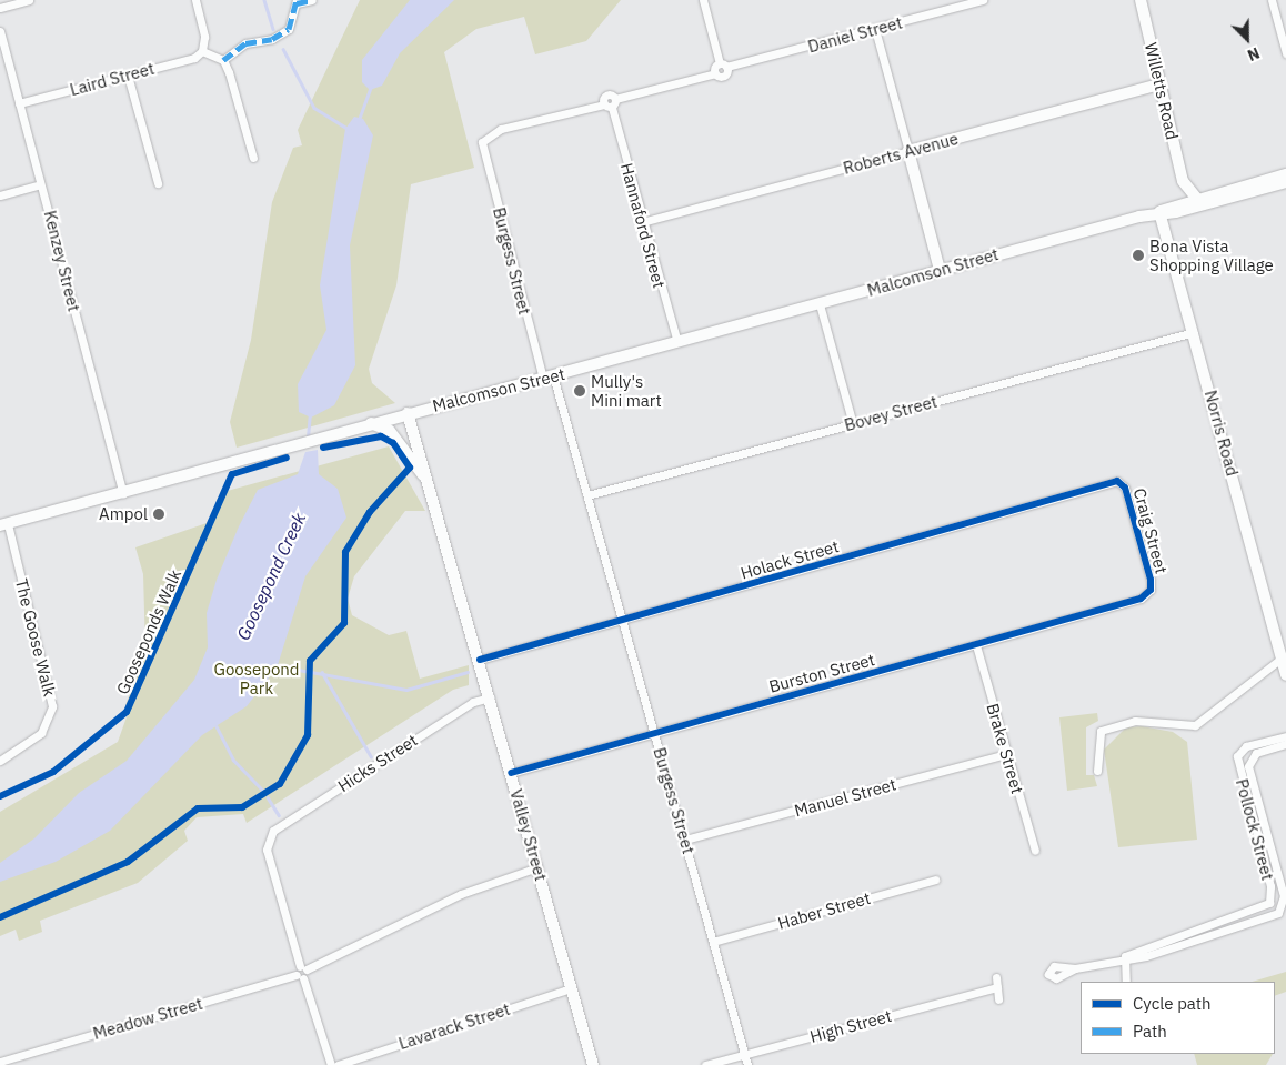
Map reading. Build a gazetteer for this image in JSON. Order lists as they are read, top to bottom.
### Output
{
  "streets": {
    "street": [
      "Daniel Street",
      "Laird Street",
      "Willetts Road",
      "Roberts Avenue",
      "Hannaford Street",
      "Kenzey Street",
      "Burgess Street",
      "Malcomson Street",
      "Bovey Street",
      "Norris Road",
      "Craig Street",
      "Holack Street",
      "The Goose Walk",
      "Burston Street",
      "Brake Street",
      "Hicks Street",
      "Manuel Street",
      "Pollock Street",
      "Valley Street",
      "Haber Street",
      "Meadow Street",
      "Lavarack Street",
      "High Street"
    ],
    "cycle path": ["Gooseponds Walk"]
  },
  "crossings": [
    ["Laird Street", "Kenzey Street"],
    ["Willetts Road", "Roberts Avenue"],
    ["Willetts Road", "Malcomson Street"],
    ["Roberts Avenue", "Hannaford Street"],
    ["Hannaford Street", "Burgess Street"],
    ["Hannaford Street", "Malcomson Street"],
    ["Kenzey Street", "Malcomson Street"],
    ["Burgess Street", "Malcomson Street"],
    ["Burgess Street", "Bovey Street"],
    ["Burgess Street", "Holack Street"],
    ["Burgess Street", "Burston Street"],
    ["Burgess Street", "Manuel Street"],
    ["Burgess Street", "Haber Street"],
    ["Burgess Street", "High Street"],
    ["Malcomson Street", "Norris Road"],
    ["Malcomson Street", "The Goose Walk"],
    ["Malcomson Street", "Valley Street"],
    ["Bovey Street", "Norris Road"],
    ["Craig Street", "Holack Street"],
    ["Craig Street", "Burston Street"],
    ["Holack Street", "Valley Street"],
    ["Burston Street", "Brake Street"],
    ["Burston Street", "Valley Street"],
    ["Brake Street", "Manuel Street"],
    ["Hicks Street", "Valley Street"],
    ["Valley Street", "Lavarack Street"]
  ],
  "water": ["Goosepond Creek"],
  "parks": ["Goosepond Park"],
  "places": ["Bona Vista Shopping Village", "Mully's Mini mart", "Ampol"],
  "legend": ["Cycle path", "Path"],
  "north": "bottom right"
}
